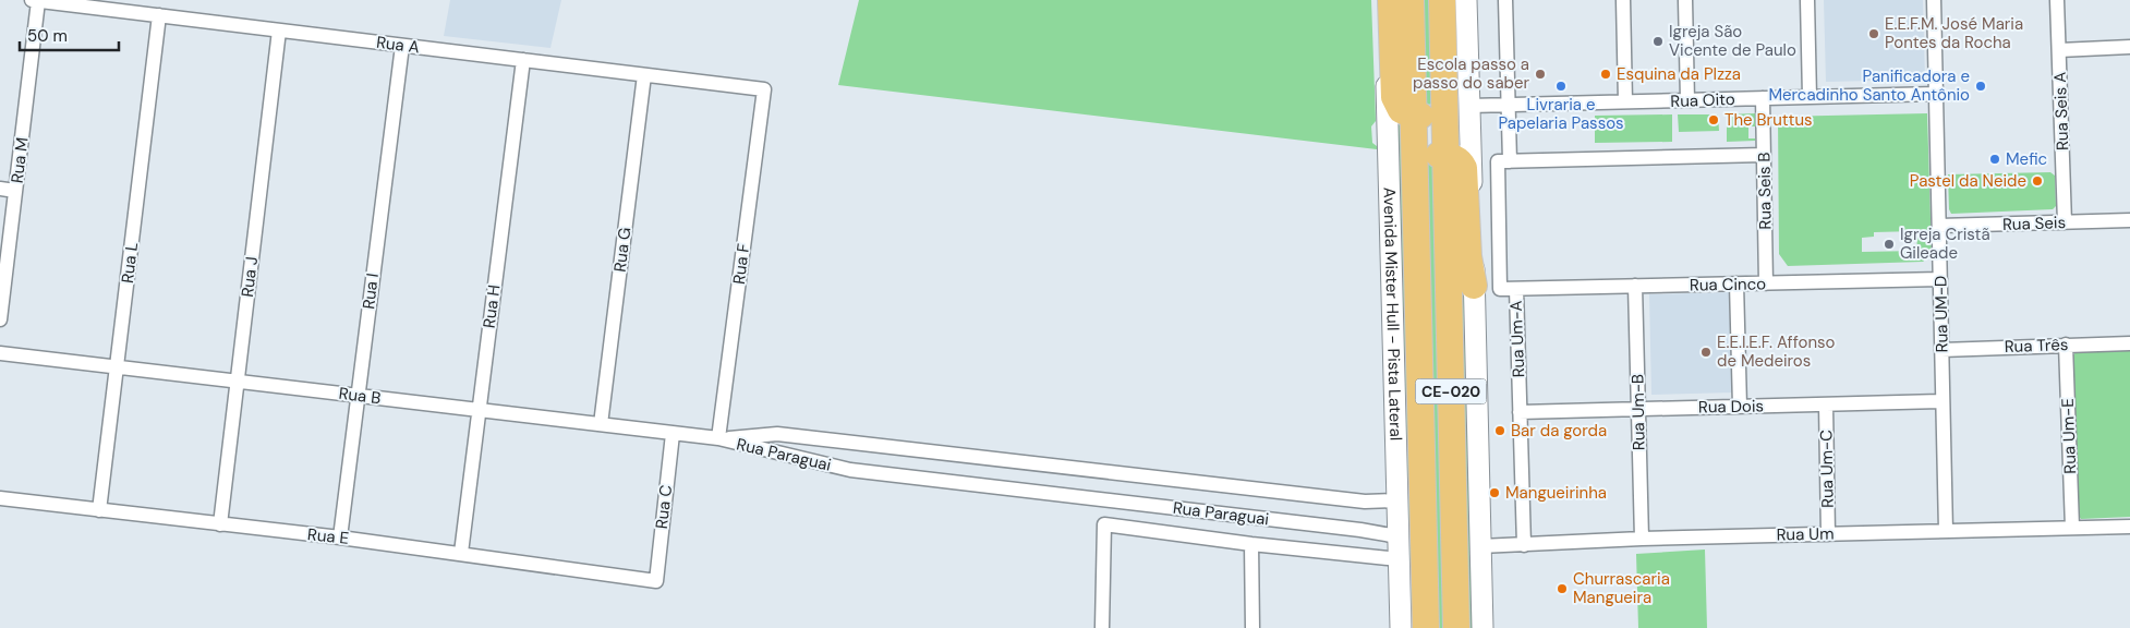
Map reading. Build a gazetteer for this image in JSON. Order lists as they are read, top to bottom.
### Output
{
  "streets": {
    "highway": ["CE-020"],
    "main road": ["Avenida Mister Hull - Pista Lateral"],
    "street": [
      "Rua A",
      "Rua Oito",
      "Rua Seis A",
      "Rua M",
      "Rua Seis B",
      "Rua Seis",
      "Rua G",
      "Rua L",
      "Rua F",
      "Rua J",
      "Rua Cinco",
      "Rua I",
      "Rua H",
      "Rua UM-D",
      "Rua Um-A",
      "Rua Três",
      "Rua B",
      "Rua Dois",
      "Rua Um-B",
      "Rua Um-E",
      "Rua Paraguai",
      "Rua Um-C",
      "Rua C",
      "Rua Um",
      "Rua E"
    ]
  },
  "crossings": [
    ["Rua A", "Rua M"],
    ["Rua A", "Rua G"],
    ["Rua A", "Rua L"],
    ["Rua A", "Rua F"],
    ["Rua A", "Rua J"],
    ["Rua A", "Rua I"],
    ["Rua A", "Rua H"],
    ["Rua Oito", "Rua Seis B"],
    ["Rua Oito", "Rua UM-D"],
    ["Rua Seis A", "Rua Seis"],
    ["Rua Seis B", "Rua Cinco"],
    ["Rua Seis", "Rua UM-D"],
    ["Rua G", "Rua B"],
    ["Rua L", "Rua B"],
    ["Rua L", "Rua E"],
    ["Rua F", "Rua B"],
    ["Rua F", "Rua Paraguai"],
    ["Rua J", "Rua B"],
    ["Rua J", "Rua E"],
    ["Rua Cinco", "Rua UM-D"],
    ["Rua Cinco", "Rua Um-A"],
    ["Rua Cinco", "Rua Um-B"],
    ["Rua I", "Rua B"],
    ["Rua I", "Rua E"],
    ["Rua H", "Rua B"],
    ["Rua H", "Rua E"],
    ["Avenida Mister Hull - Pista Lateral", "Rua Paraguai"],
    ["Rua UM-D", "Rua Três"],
    ["Rua UM-D", "Rua Dois"],
    ["Rua UM-D", "Rua Um"],
    ["Rua Um-A", "Rua Dois"],
    ["Rua Um-A", "Rua Um"],
    ["Rua Três", "Rua Um-E"],
    ["Rua B", "Rua Paraguai"],
    ["Rua B", "Rua C"],
    ["Rua Dois", "Rua Um-B"],
    ["Rua Dois", "Rua Um-C"],
    ["Rua Um-B", "Rua Um"],
    ["Rua Um-E", "Rua Um"],
    ["Rua Um-C", "Rua Um"],
    ["Rua C", "Rua E"]
  ],
  "places": [
    "E.E.F.M. José Maria Pontes da Rocha",
    "Igreja São Vicente de Paulo",
    "Escola passo a passo do saber",
    "Esquina da PIzza",
    "Livraria e Papelaria Passos",
    "Panificadora e Mercadinho Santo Antônio",
    "The Bruttus",
    "Mefic",
    "Pastel da Neide",
    "Igreja Cristã Gileade",
    "E.E.I.E.F. Affonso de Medeiros",
    "Bar da gorda",
    "Mangueirinha",
    "Churrascaria Mangueira"
  ],
  "scale_bar": "50 m"
}
